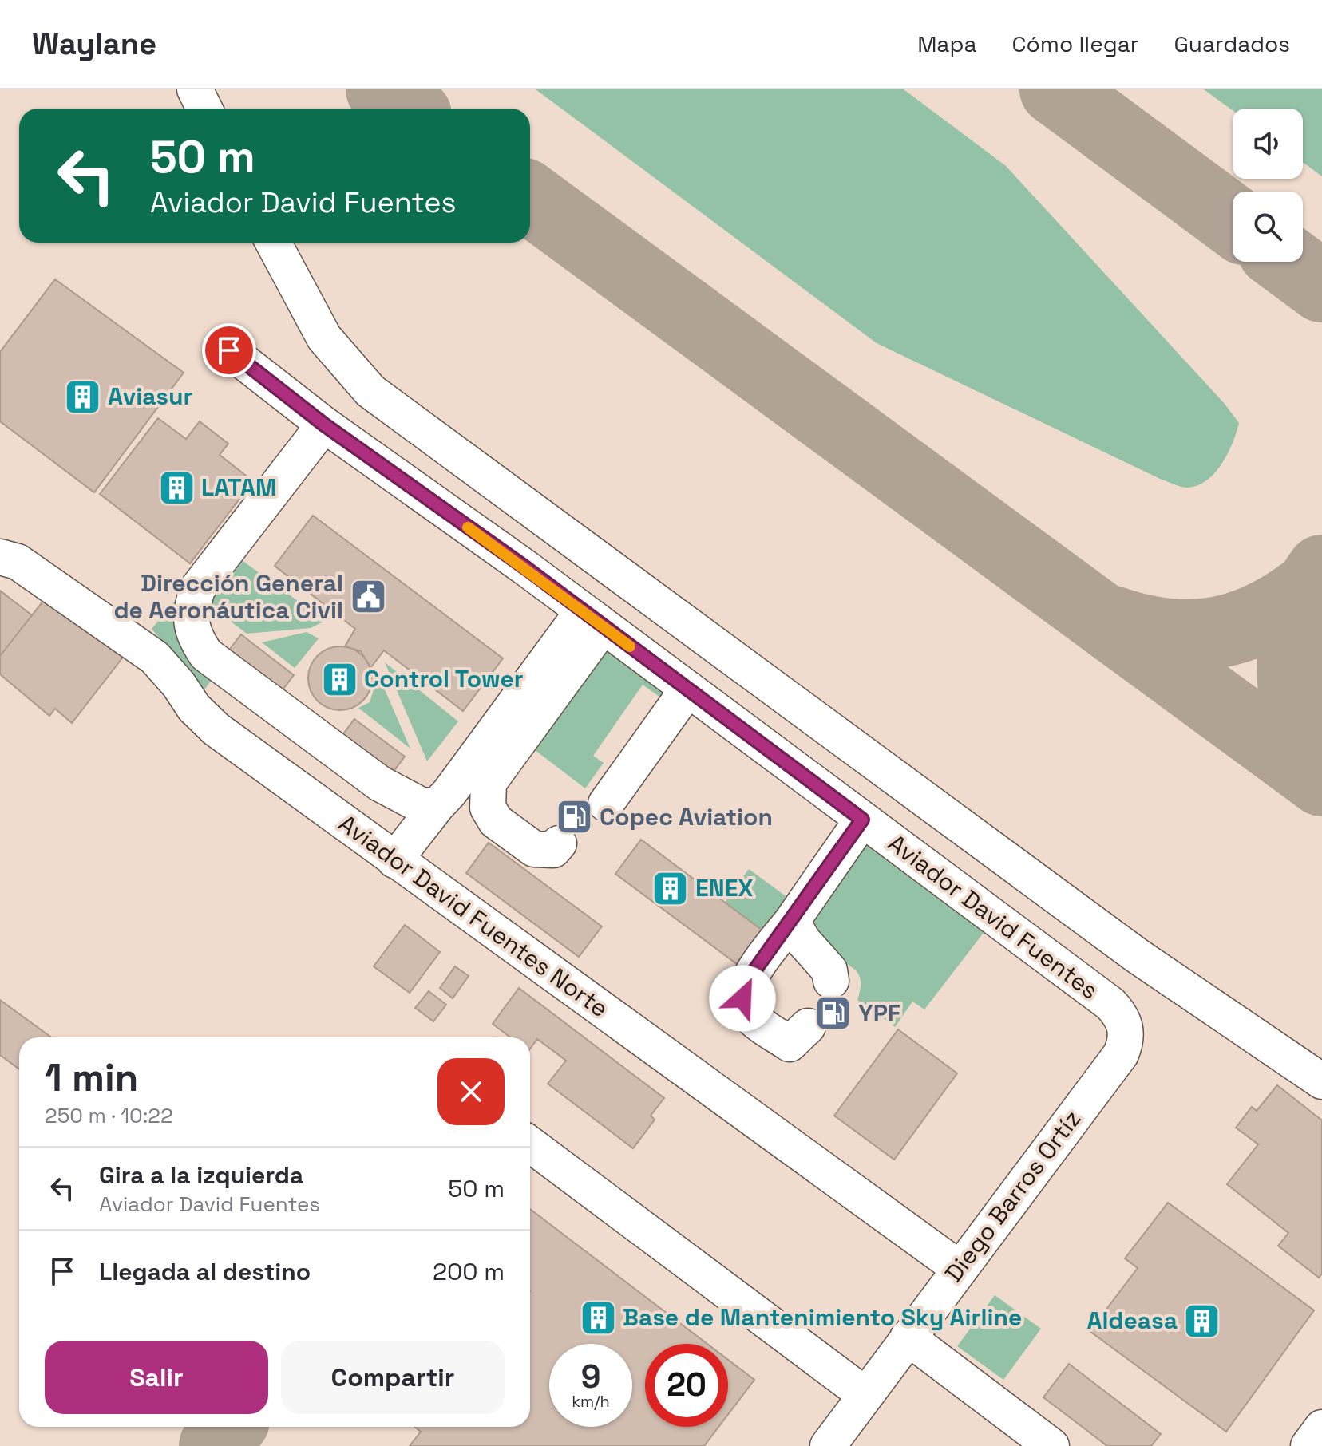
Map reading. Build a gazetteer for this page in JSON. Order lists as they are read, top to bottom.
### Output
{
  "streets": {
    "street": ["Aviador David Fuentes Norte", "Aviador David Fuentes", "Diego Barros Ortíz"]
  },
  "crossings": [
    ["Aviador David Fuentes Norte", "Diego Barros Ortíz"],
    ["Aviador David Fuentes", "Diego Barros Ortíz"]
  ],
  "places": {
    "building": [
      "Aviasur",
      "LATAM",
      "Control Tower",
      "ENEX",
      "Base de Mantenimiento Sky Airline",
      "Aldeasa"
    ],
    "public building": ["Dirección General de Aeronáutica Civil"],
    "fuel station": ["Copec Aviation", "YPF"]
  },
  "page": {
    "header": "Waylane",
    "nav": ["Mapa", "Cómo llegar", "Guardados"],
    "turn": ["50 m", "Aviador David Fuentes"],
    "heading": ["1 min", "250 m · 10:22"],
    "list": [
      {
        "name": "Gira a la izquierda",
        "note": "Aviador David Fuentes",
        "value": "50 m"
      },
      {
        "name": "Llegada al destino",
        "value": "200 m"
      }
    ],
    "buttons": ["Salir", "Compartir"],
    "speed": "9 km/h",
    "limit": "20"
  }
}
